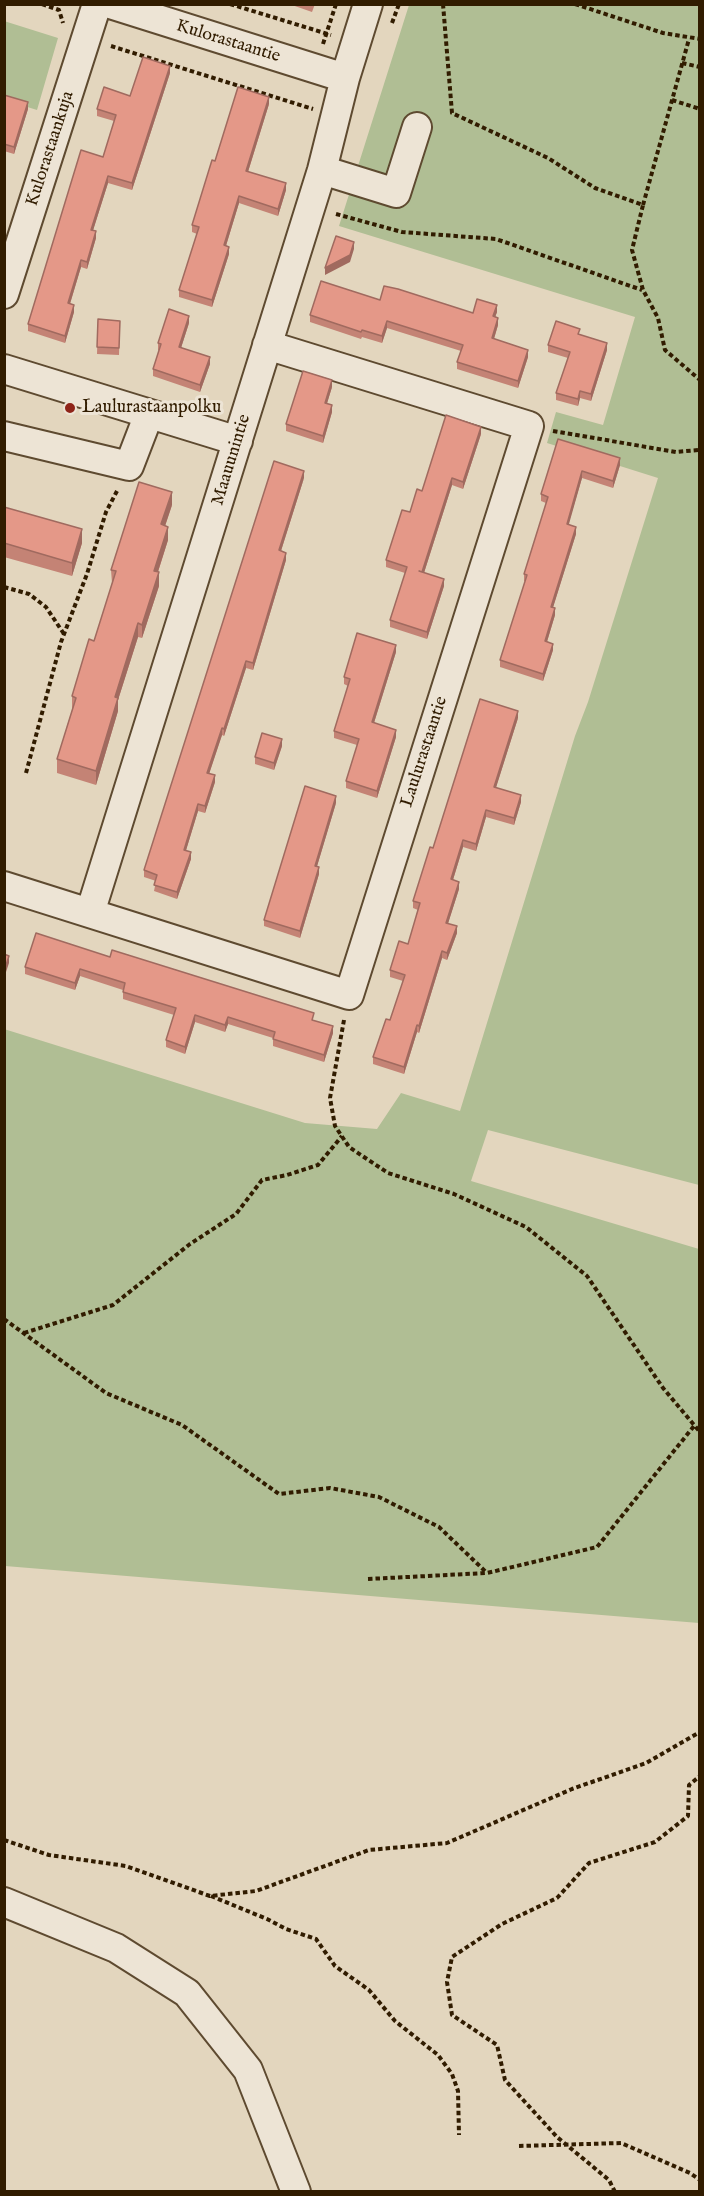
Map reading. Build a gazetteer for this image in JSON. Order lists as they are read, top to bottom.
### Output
{
  "streets": {
    "street": [
      "Kulorastaantie",
      "Kulorastaankuja",
      "Maauunintie",
      "Laulurastaantie"
    ]
  },
  "crossings": [
    ["Kulorastaantie", "Maauunintie"]
  ],
  "places": ["Laulurastaanpolku"]
}
